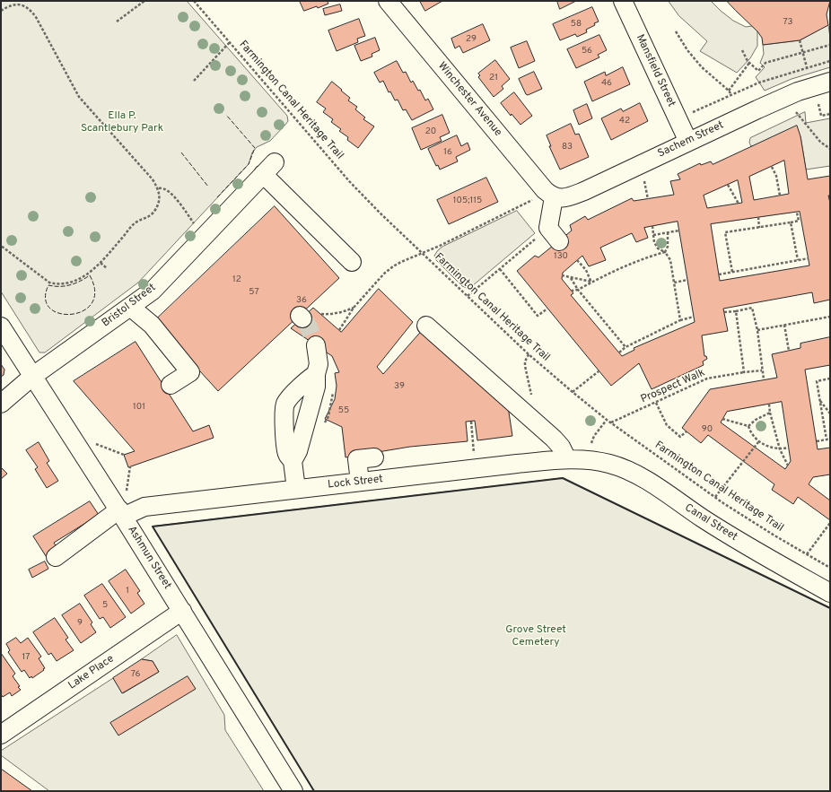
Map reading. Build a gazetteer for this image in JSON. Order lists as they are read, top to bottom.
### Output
{
  "streets": {
    "street": [
      "Mansfield Street",
      "Winchester Avenue",
      "Sachem Street",
      "Bristol Street",
      "Lock Street",
      "Canal Street",
      "Ashmun Street",
      "Lake Place"
    ],
    "path": ["Farmington Canal Heritage Trail", "Prospect Walk"]
  },
  "crossings": [
    ["Mansfield Street", "Sachem Street"],
    ["Winchester Avenue", "Sachem Street"],
    ["Farmington Canal Heritage Trail", "Prospect Walk"],
    ["Bristol Street", "Ashmun Street"],
    ["Lock Street", "Canal Street"],
    ["Lock Street", "Ashmun Street"],
    ["Ashmun Street", "Lake Place"]
  ],
  "parks": ["Ella P. Scantlebury Park", "Grove Street Cemetery"],
  "house_numbers": [
    "73",
    "58",
    "29",
    "56",
    "21",
    "46",
    "42",
    "20",
    "83",
    "16",
    "105;115",
    "130",
    "12",
    "57",
    "36",
    "39",
    "101",
    "55",
    "90",
    "1",
    "5",
    "9",
    "17",
    "76"
  ]
}
